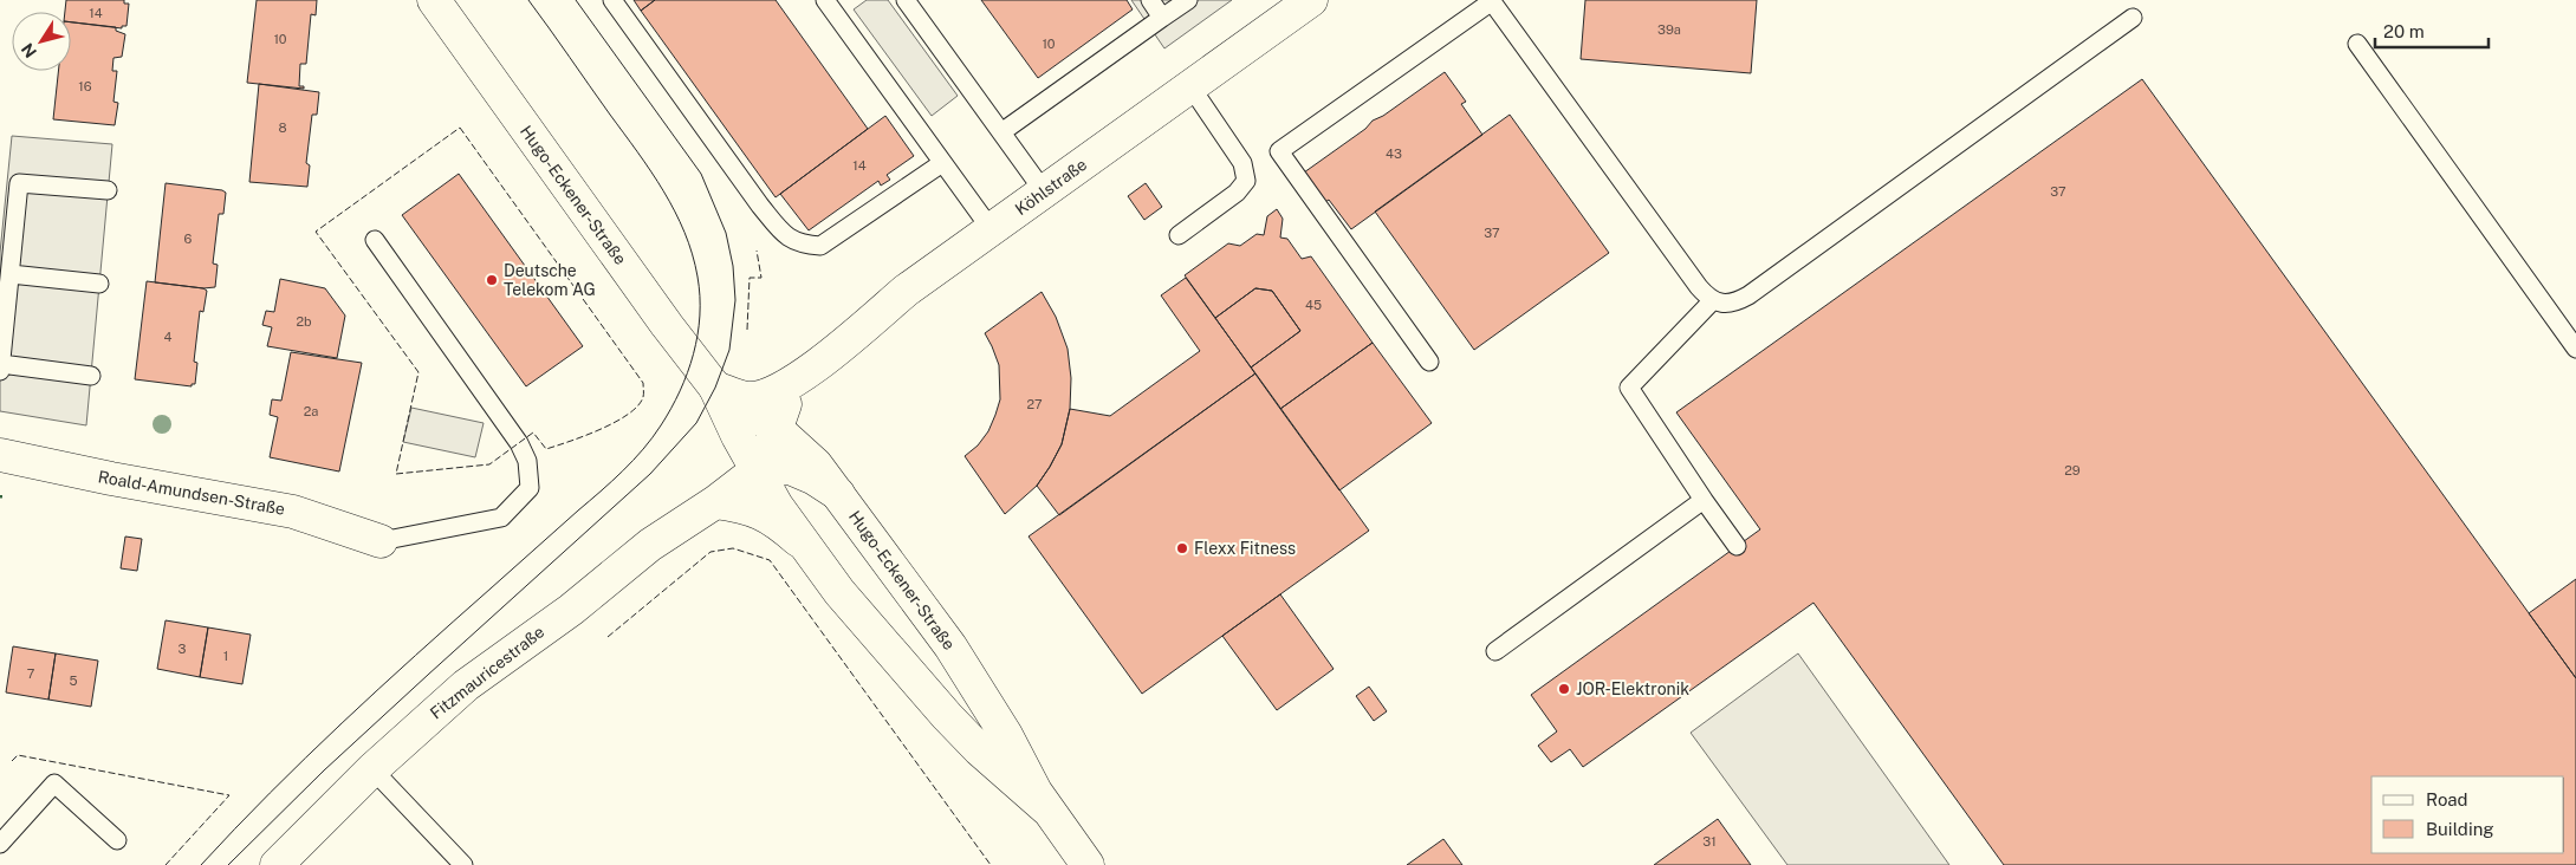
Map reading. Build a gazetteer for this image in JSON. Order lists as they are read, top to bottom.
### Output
{
  "streets": {
    "street": [
      "Köhlstraße",
      "Hugo-Eckener-Straße",
      "Roald-Amundsen-Straße",
      "Fitzmauricestraße"
    ]
  },
  "crossings": [
    ["Köhlstraße", "Hugo-Eckener-Straße"],
    ["Köhlstraße", "Fitzmauricestraße"],
    ["Hugo-Eckener-Straße", "Fitzmauricestraße"]
  ],
  "places": ["Deutsche Telekom AG", "Flexx Fitness", "JOR-Elektronik"],
  "house_numbers": [
    "14",
    "39a",
    "10",
    "10",
    "16",
    "8",
    "43",
    "14",
    "37",
    "37",
    "6",
    "45",
    "2b",
    "4",
    "27",
    "2a",
    "29",
    "3",
    "1",
    "7",
    "5",
    "31"
  ],
  "legend": ["Road", "Building"],
  "scale_bar": "20 m",
  "north": "bottom left"
}
